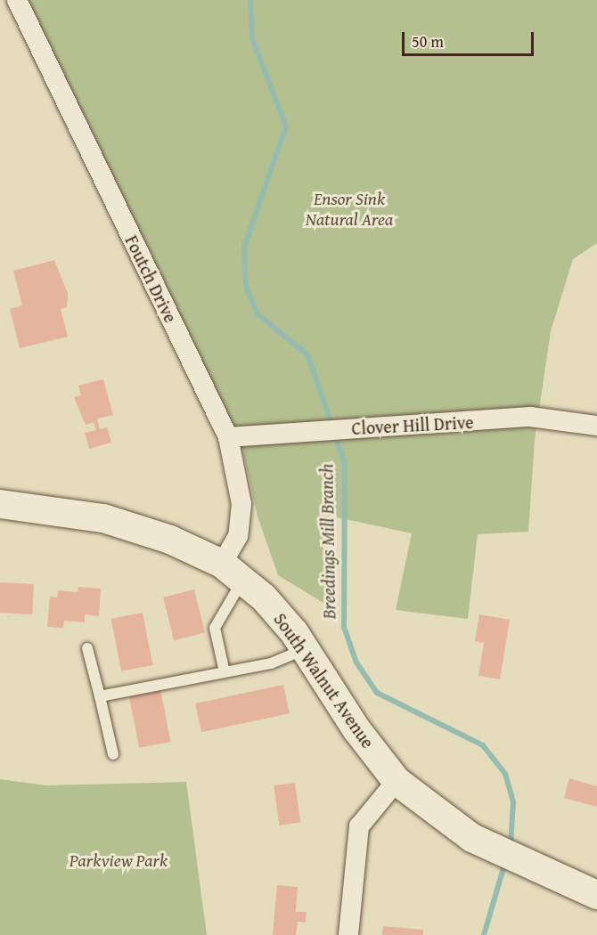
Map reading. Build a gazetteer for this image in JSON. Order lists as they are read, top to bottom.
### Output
{
  "streets": {
    "street": ["Foutch Drive", "Clover Hill Drive", "South Walnut Avenue"]
  },
  "crossings": [
    ["Foutch Drive", "Clover Hill Drive"],
    ["Foutch Drive", "South Walnut Avenue"]
  ],
  "water": ["Breedings Mill Branch"],
  "parks": ["Ensor Sink Natural Area", "Parkview Park"],
  "scale_bar": "50 m"
}
